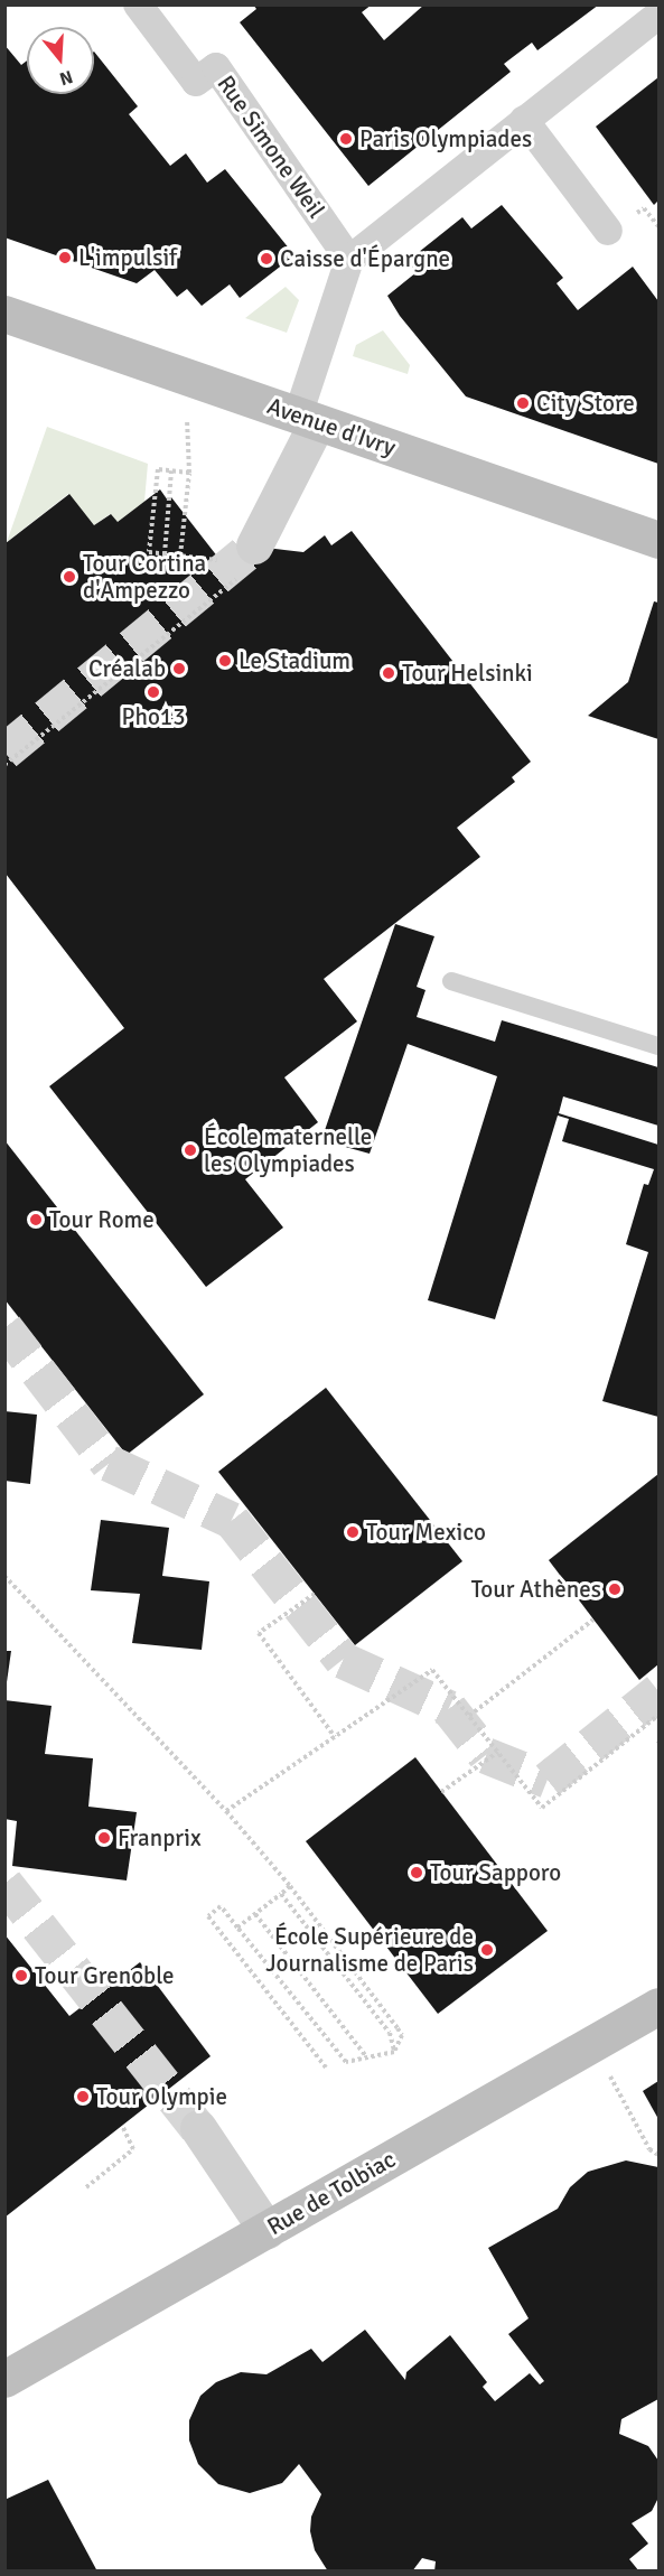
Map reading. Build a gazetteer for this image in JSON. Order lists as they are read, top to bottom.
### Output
{
  "streets": {
    "main road": ["Avenue d'Ivry", "Rue de Tolbiac"],
    "street": ["Rue Simone Weil"]
  },
  "places": [
    "Paris Olympiades",
    "L'impulsif",
    "Caisse d'Épargne",
    "City Store",
    "Tour Cortina d'Ampezzo",
    "Le Stadium",
    "Créalab",
    "Tour Helsinki",
    "Pho13",
    "École maternelle les Olympiades",
    "Tour Rome",
    "Tour Mexico",
    "Tour Athènes",
    "Franprix",
    "Tour Sapporo",
    "École Supérieure de Journalisme de Paris",
    "Tour Grenoble",
    "Tour Olympie"
  ],
  "north": "bottom"
}
